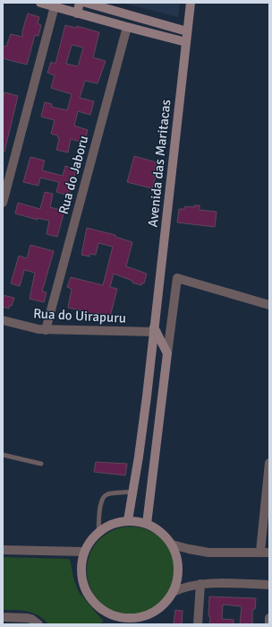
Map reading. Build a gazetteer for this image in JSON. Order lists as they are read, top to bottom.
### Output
{
  "streets": {
    "street": ["Avenida das Maritacas", "Rua do Jaboru", "Rua do Uirapuru"]
  },
  "crossings": [
    ["Avenida das Maritacas", "Rua do Uirapuru"],
    ["Rua do Jaboru", "Rua do Uirapuru"]
  ]
}
